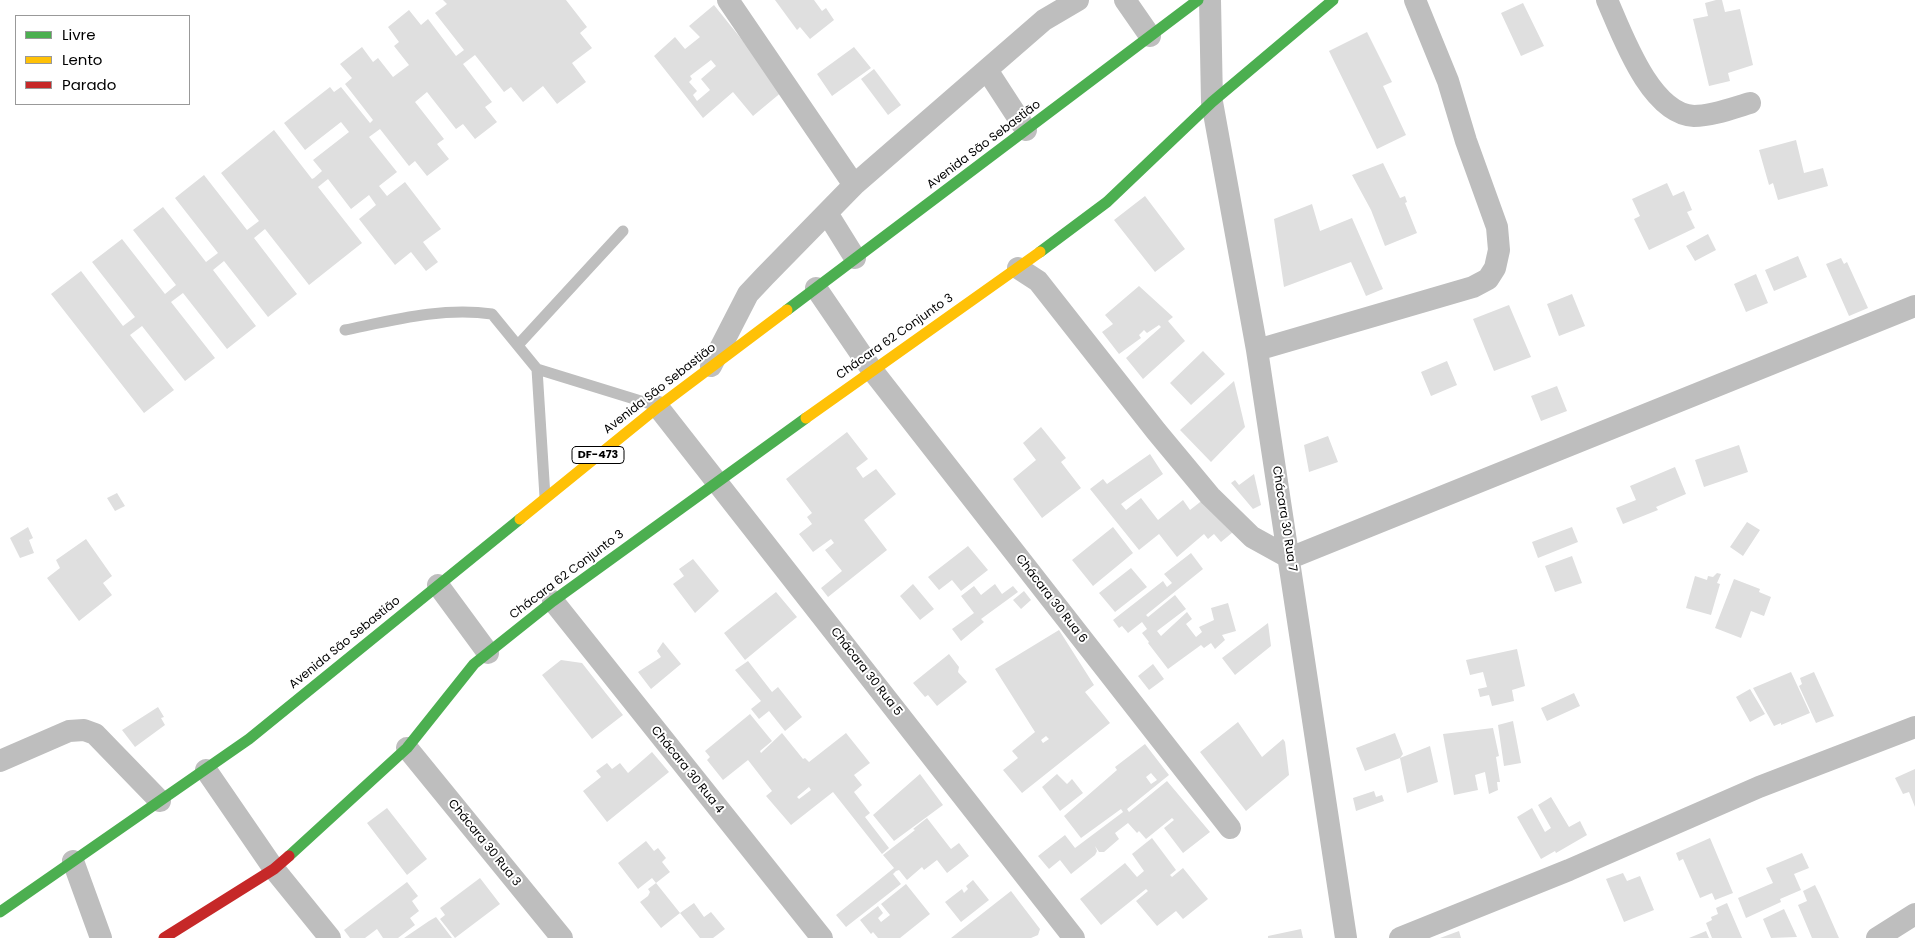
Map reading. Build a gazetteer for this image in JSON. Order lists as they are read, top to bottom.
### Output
{
  "streets": {
    "main road": ["Avenida São Sebastião", "Chácara 62 Conjunto 3", "DF-473"],
    "street": [
      "Chácara 30 Rua 7",
      "Chácara 30 Rua 6",
      "Chácara 30 Rua 5",
      "Chácara 30 Rua 4",
      "Chácara 30 Rua 3"
    ]
  },
  "crossings": [
    ["Avenida São Sebastião", "Chácara 30 Rua 6"],
    ["Avenida São Sebastião", "Chácara 30 Rua 5"],
    ["Chácara 62 Conjunto 3", "Chácara 30 Rua 6"],
    ["Chácara 62 Conjunto 3", "Chácara 30 Rua 5"],
    ["Chácara 62 Conjunto 3", "Chácara 30 Rua 4"],
    ["Chácara 62 Conjunto 3", "Chácara 30 Rua 3"]
  ],
  "legend": ["Livre", "Lento", "Parado"]
}
